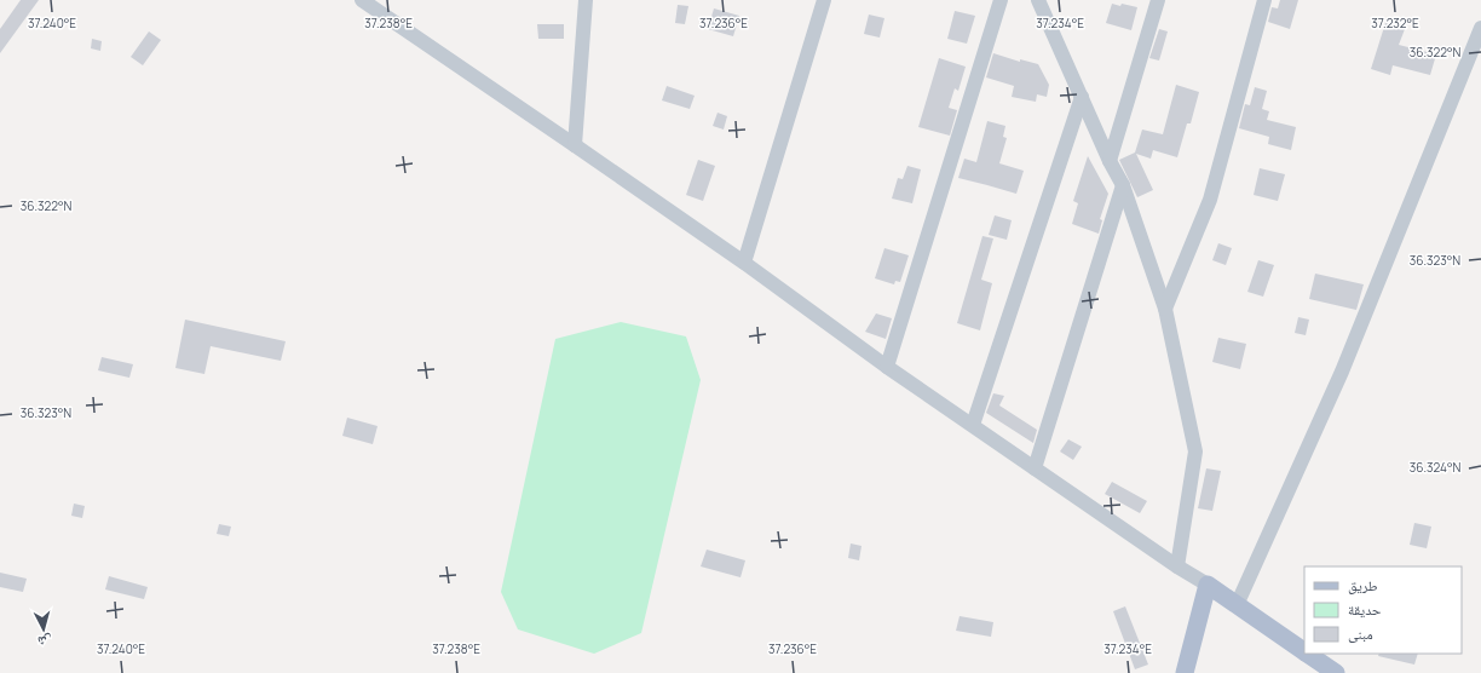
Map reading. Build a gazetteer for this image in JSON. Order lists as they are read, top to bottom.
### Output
{
  "legend": ["طريق", "حديقة", "مبنى"],
  "north": "bottom",
  "coordinates": [
    "37.240°E",
    "37.238°E",
    "37.236°E",
    "37.234°E",
    "37.232°E",
    "36.322°N",
    "36.323°N",
    "36.324°N"
  ]
}
